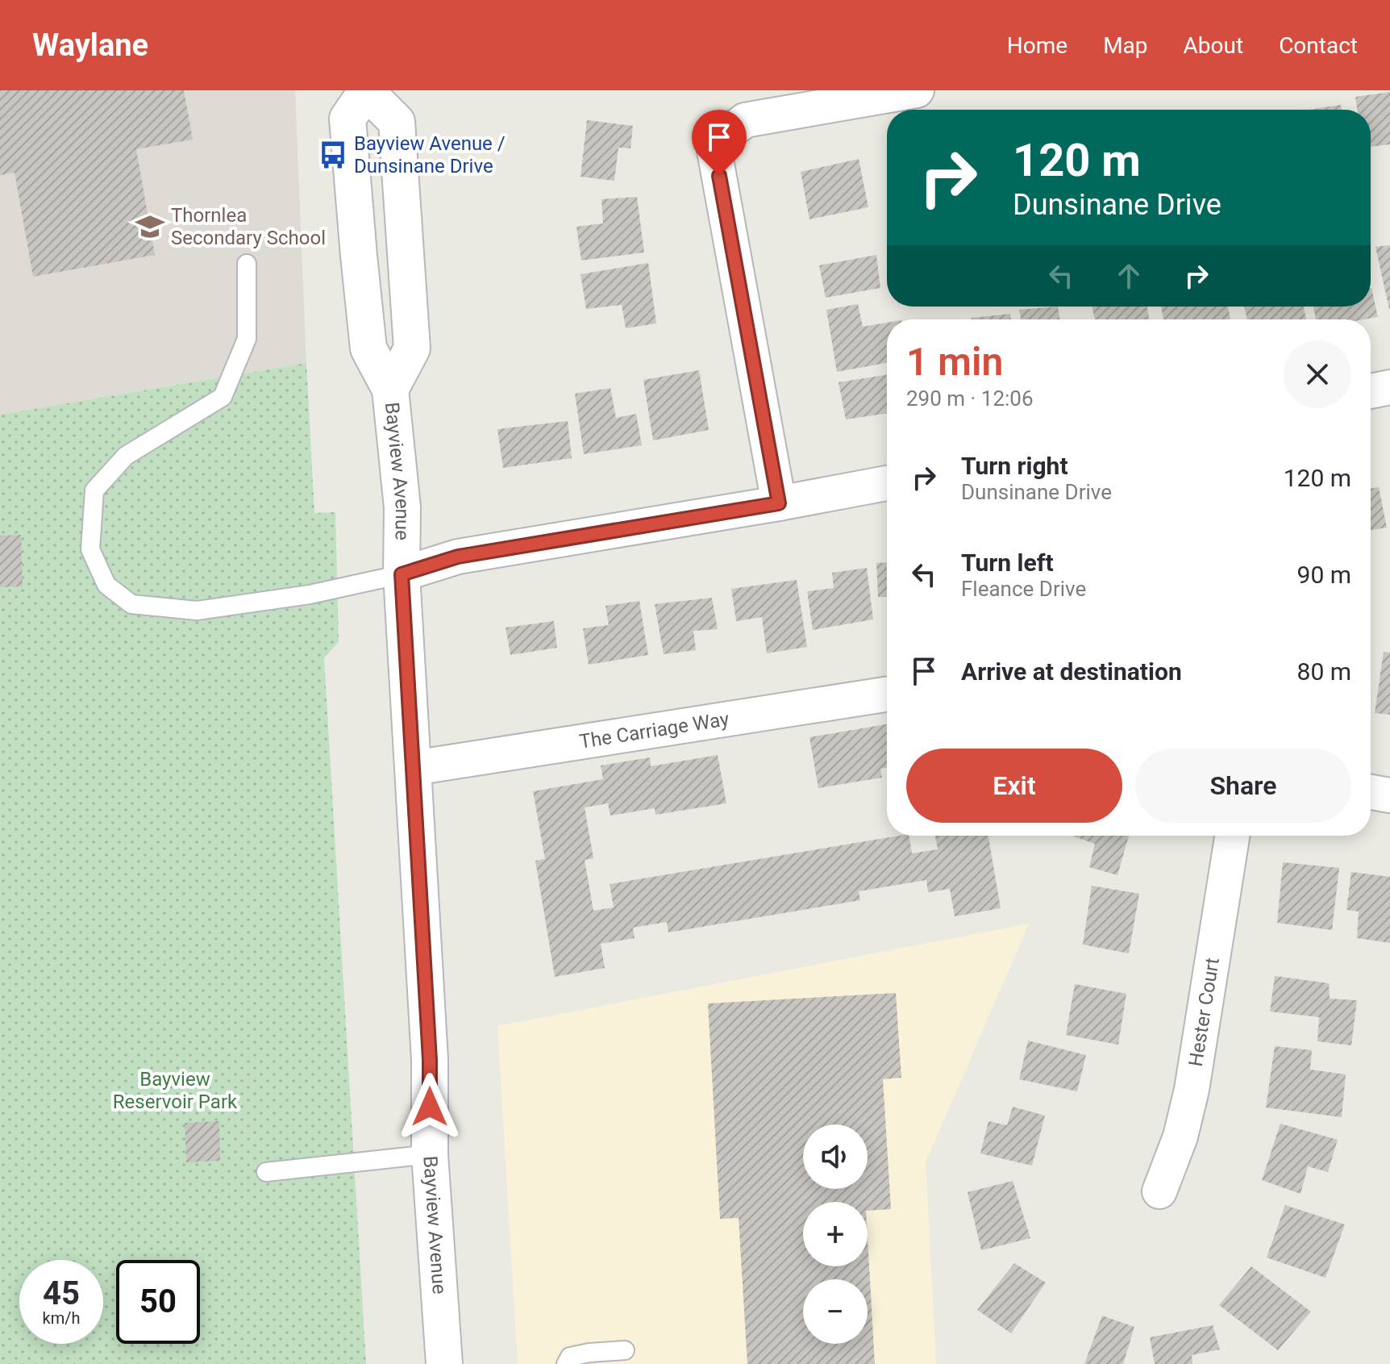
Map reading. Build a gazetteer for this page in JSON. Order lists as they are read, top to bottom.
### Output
{
  "streets": {
    "main road": ["Bayview Avenue"],
    "street": ["The Carriage Way", "Hester Court"]
  },
  "crossings": [
    ["Bayview Avenue", "The Carriage Way"]
  ],
  "parks": ["Bayview Reservoir Park"],
  "places": {
    "bus stop": ["Bayview Avenue / Dunsinane Drive"],
    "school or university": ["Thornlea Secondary School"]
  },
  "page": {
    "header": "Waylane",
    "nav": [
      "Home",
      "Map",
      "About",
      "Contact"
    ],
    "turn": ["120 m", "Dunsinane Drive"],
    "heading": ["1 min", "290 m · 12:06"],
    "list": [
      {
        "name": "Turn right",
        "note": "Dunsinane Drive",
        "value": "120 m"
      },
      {
        "name": "Turn left",
        "note": "Fleance Drive",
        "value": "90 m"
      },
      {
        "name": "Arrive at destination",
        "value": "80 m"
      }
    ],
    "buttons": ["Exit", "Share"],
    "map_buttons": ["+", "−"],
    "speed": "45 km/h",
    "limit": "50"
  }
}
